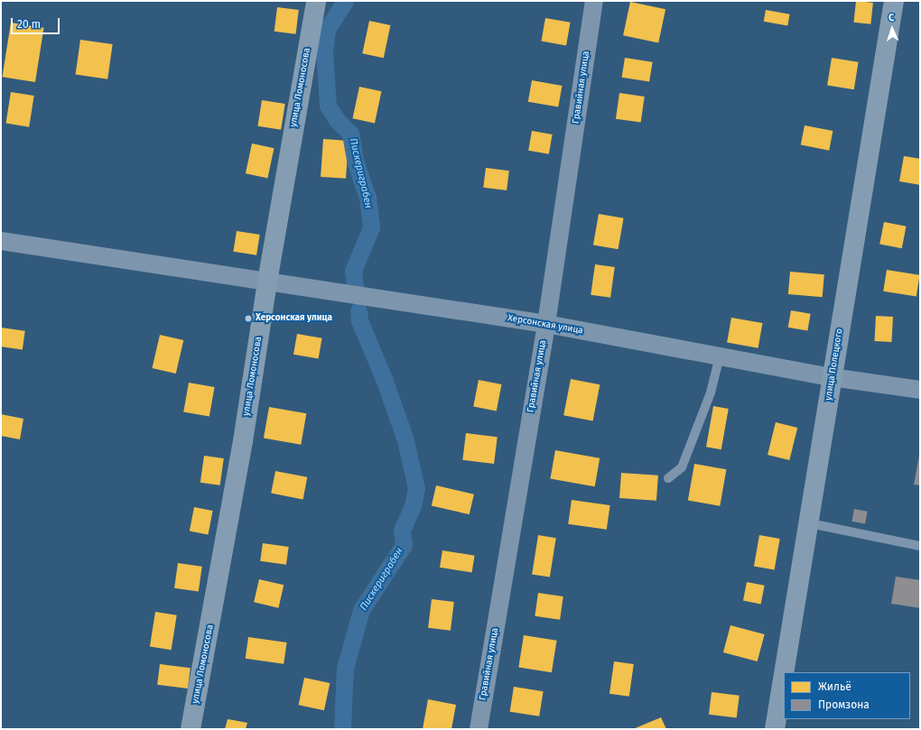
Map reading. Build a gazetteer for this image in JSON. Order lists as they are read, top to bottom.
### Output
{
  "streets": {
    "street": [
      "улица Ломоносова",
      "Гравийная улица",
      "Херсонская улица",
      "улица Полецкого"
    ]
  },
  "crossings": [
    ["улица Ломоносова", "Херсонская улица"],
    ["Гравийная улица", "Херсонская улица"],
    ["Херсонская улица", "улица Полецкого"]
  ],
  "water": ["Пискериграбен"],
  "places": ["Херсонская улица"],
  "legend": ["Жильё", "Промзона"],
  "scale_bar": "20 m",
  "north": "top"
}
